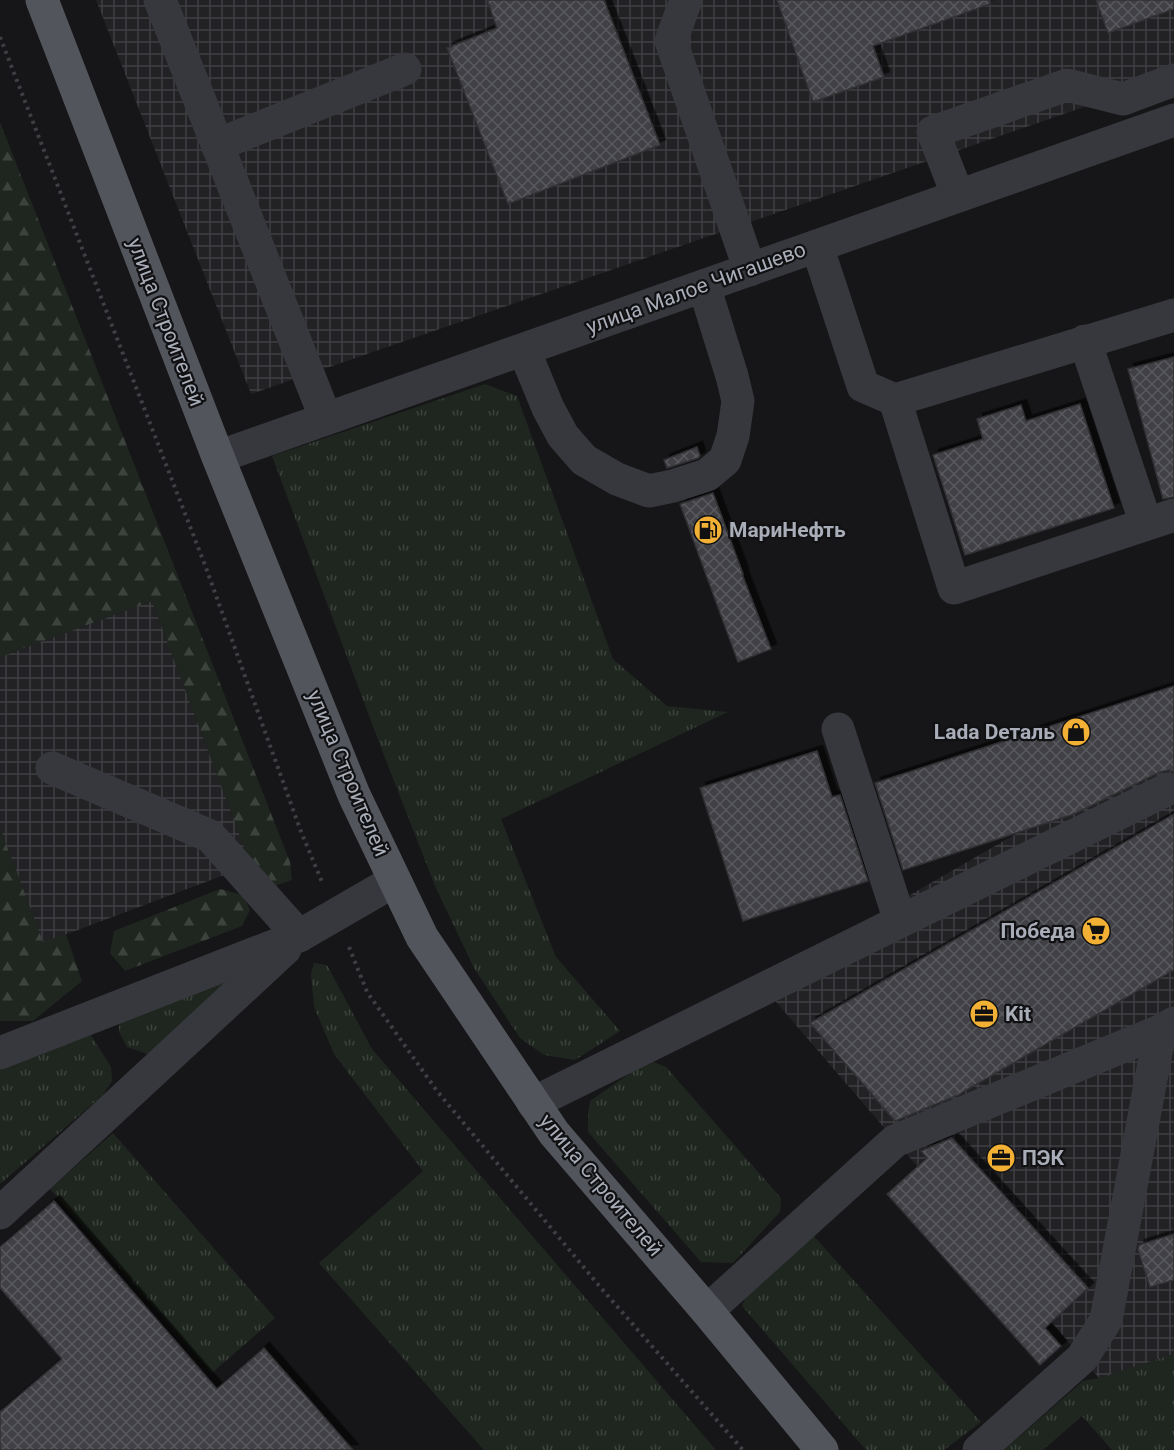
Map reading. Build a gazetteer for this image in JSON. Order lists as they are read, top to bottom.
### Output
{
  "streets": {
    "main road": ["улица Строителей"],
    "street": ["улица Малое Чигашево"]
  },
  "crossings": [
    ["улица Малое Чигашево", "улица Строителей"]
  ],
  "places": {
    "fuel station": ["МариНефть"],
    "shop": ["Lada Dеталь"],
    "supermarket": ["Победа"],
    "office": ["Kit", "ПЭК"]
  }
}
